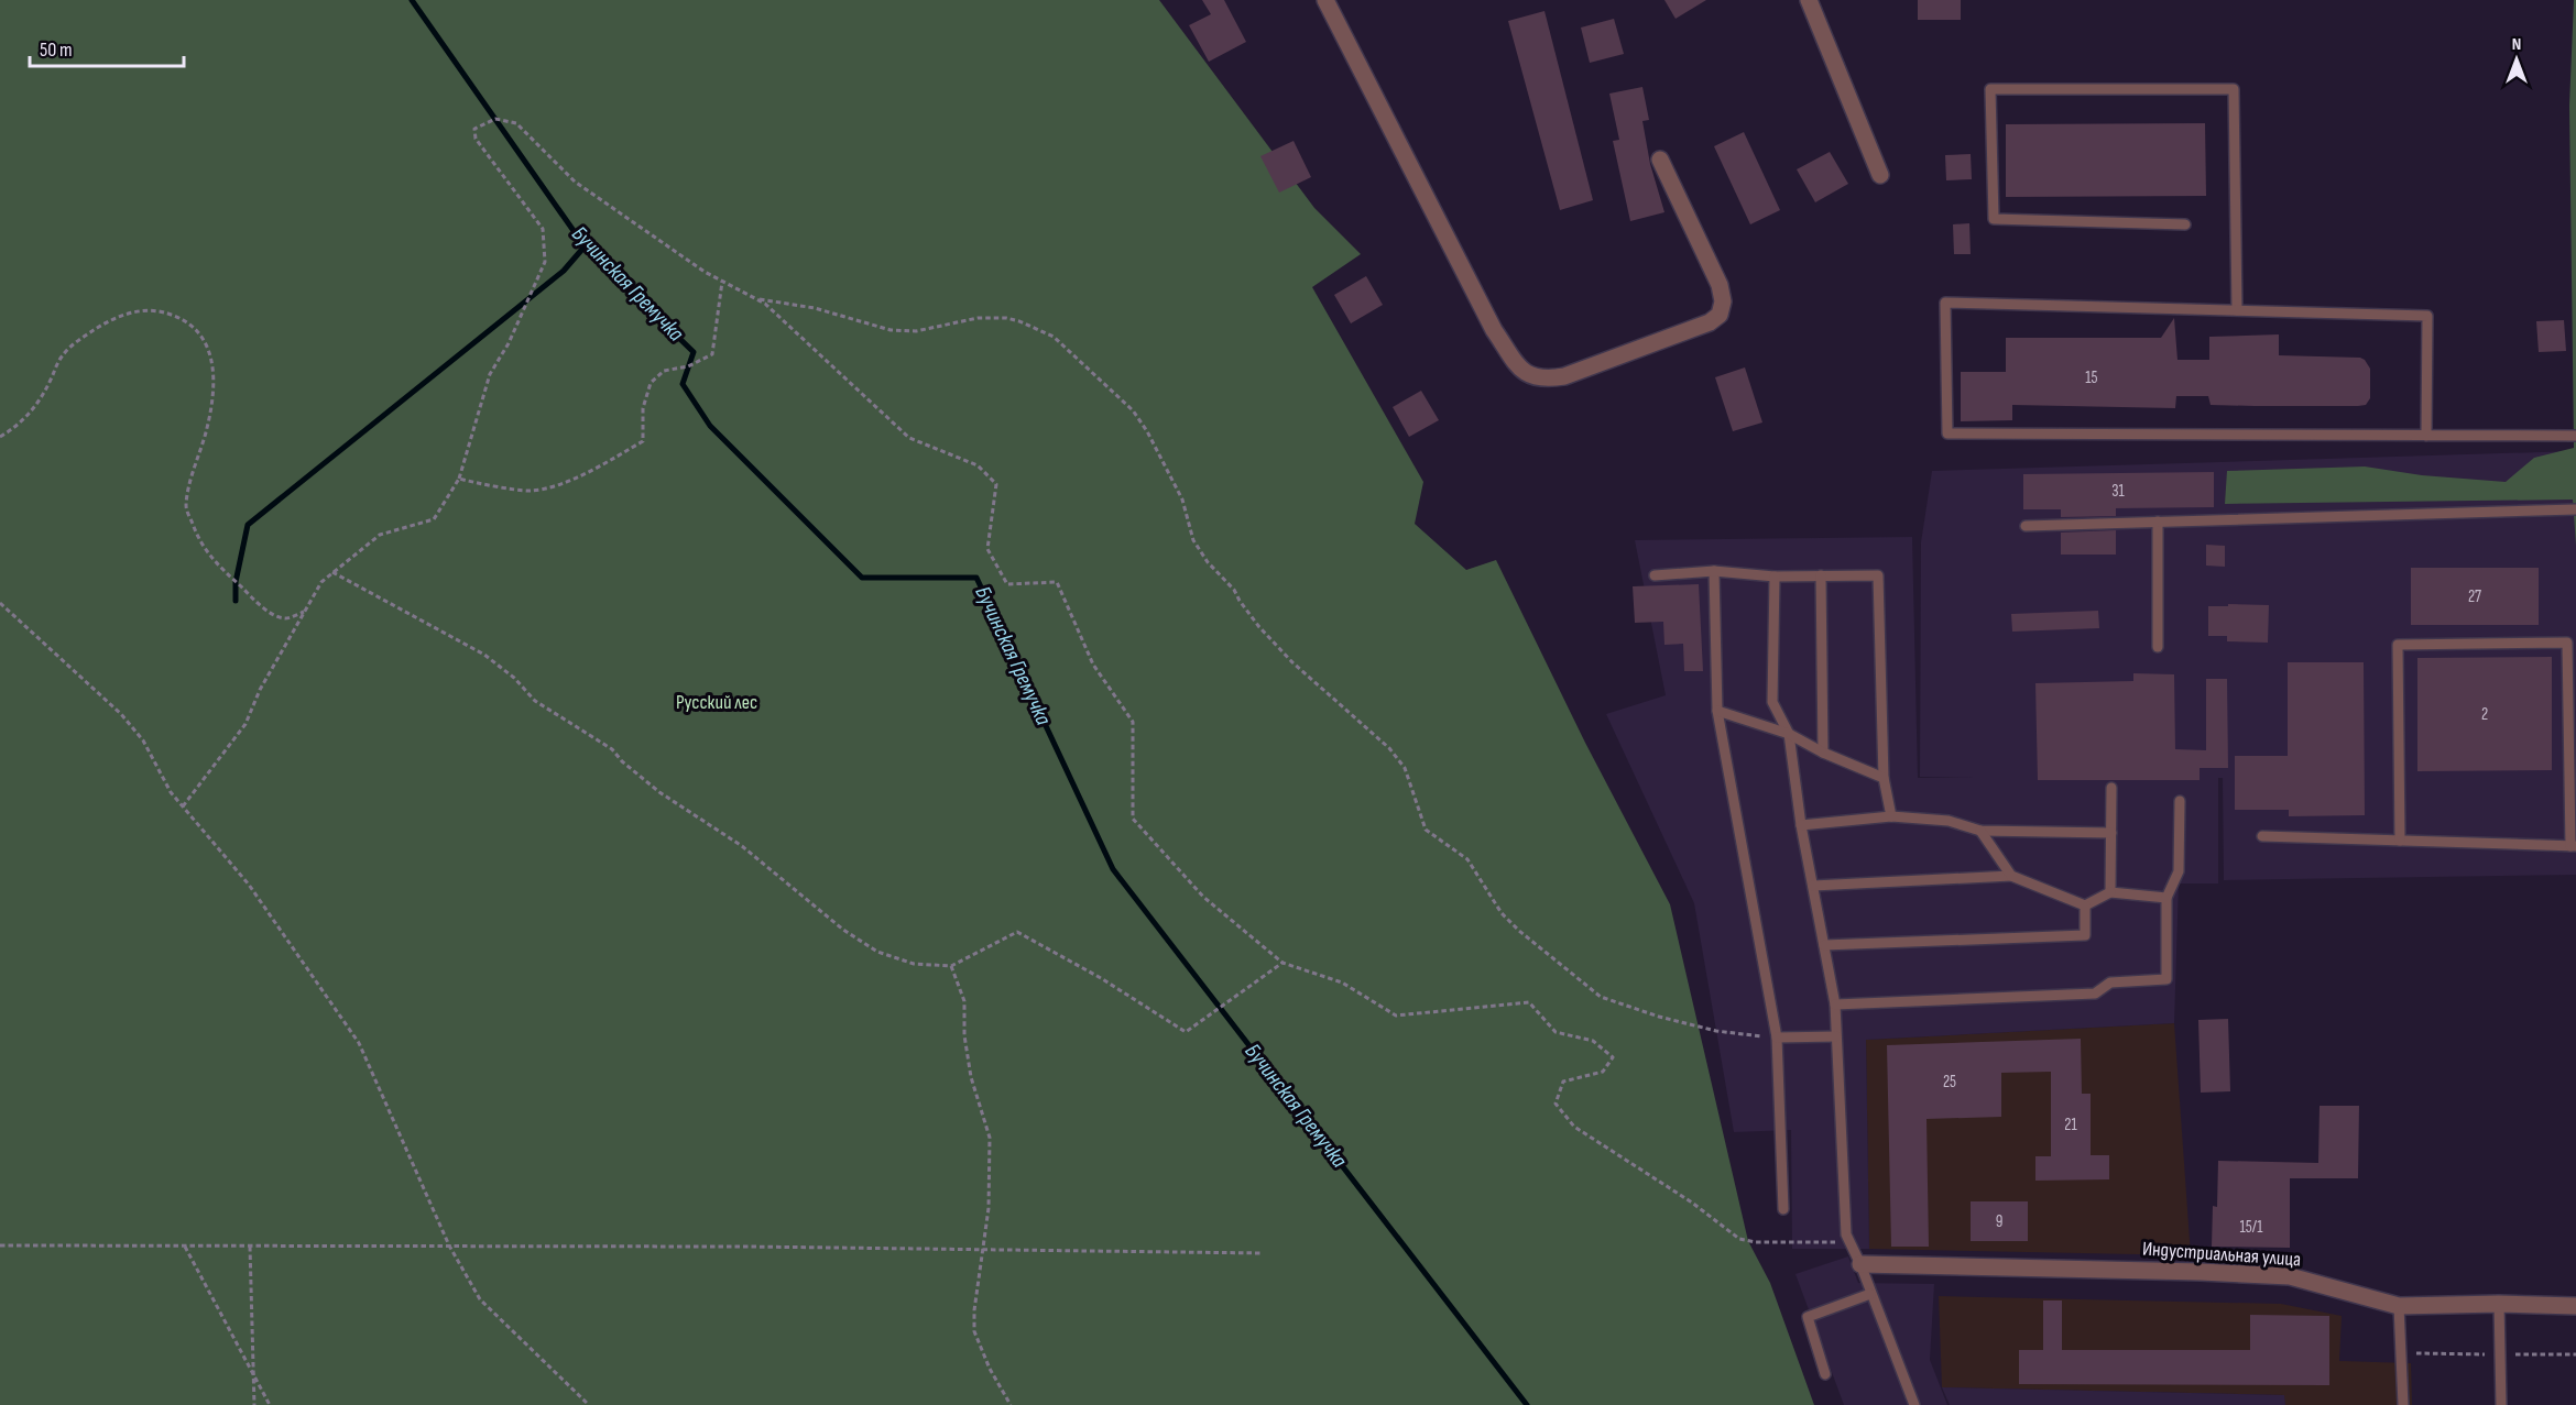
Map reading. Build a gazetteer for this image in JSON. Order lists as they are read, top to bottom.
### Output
{
  "streets": {
    "street": ["Индустриальная улица"]
  },
  "water": ["Бучинская Гремучка"],
  "parks": ["Русский лес"],
  "house_numbers": [
    "15",
    "31",
    "27",
    "2",
    "25",
    "21",
    "9",
    "15/1"
  ],
  "scale_bar": "50 m",
  "north": "top"
}
